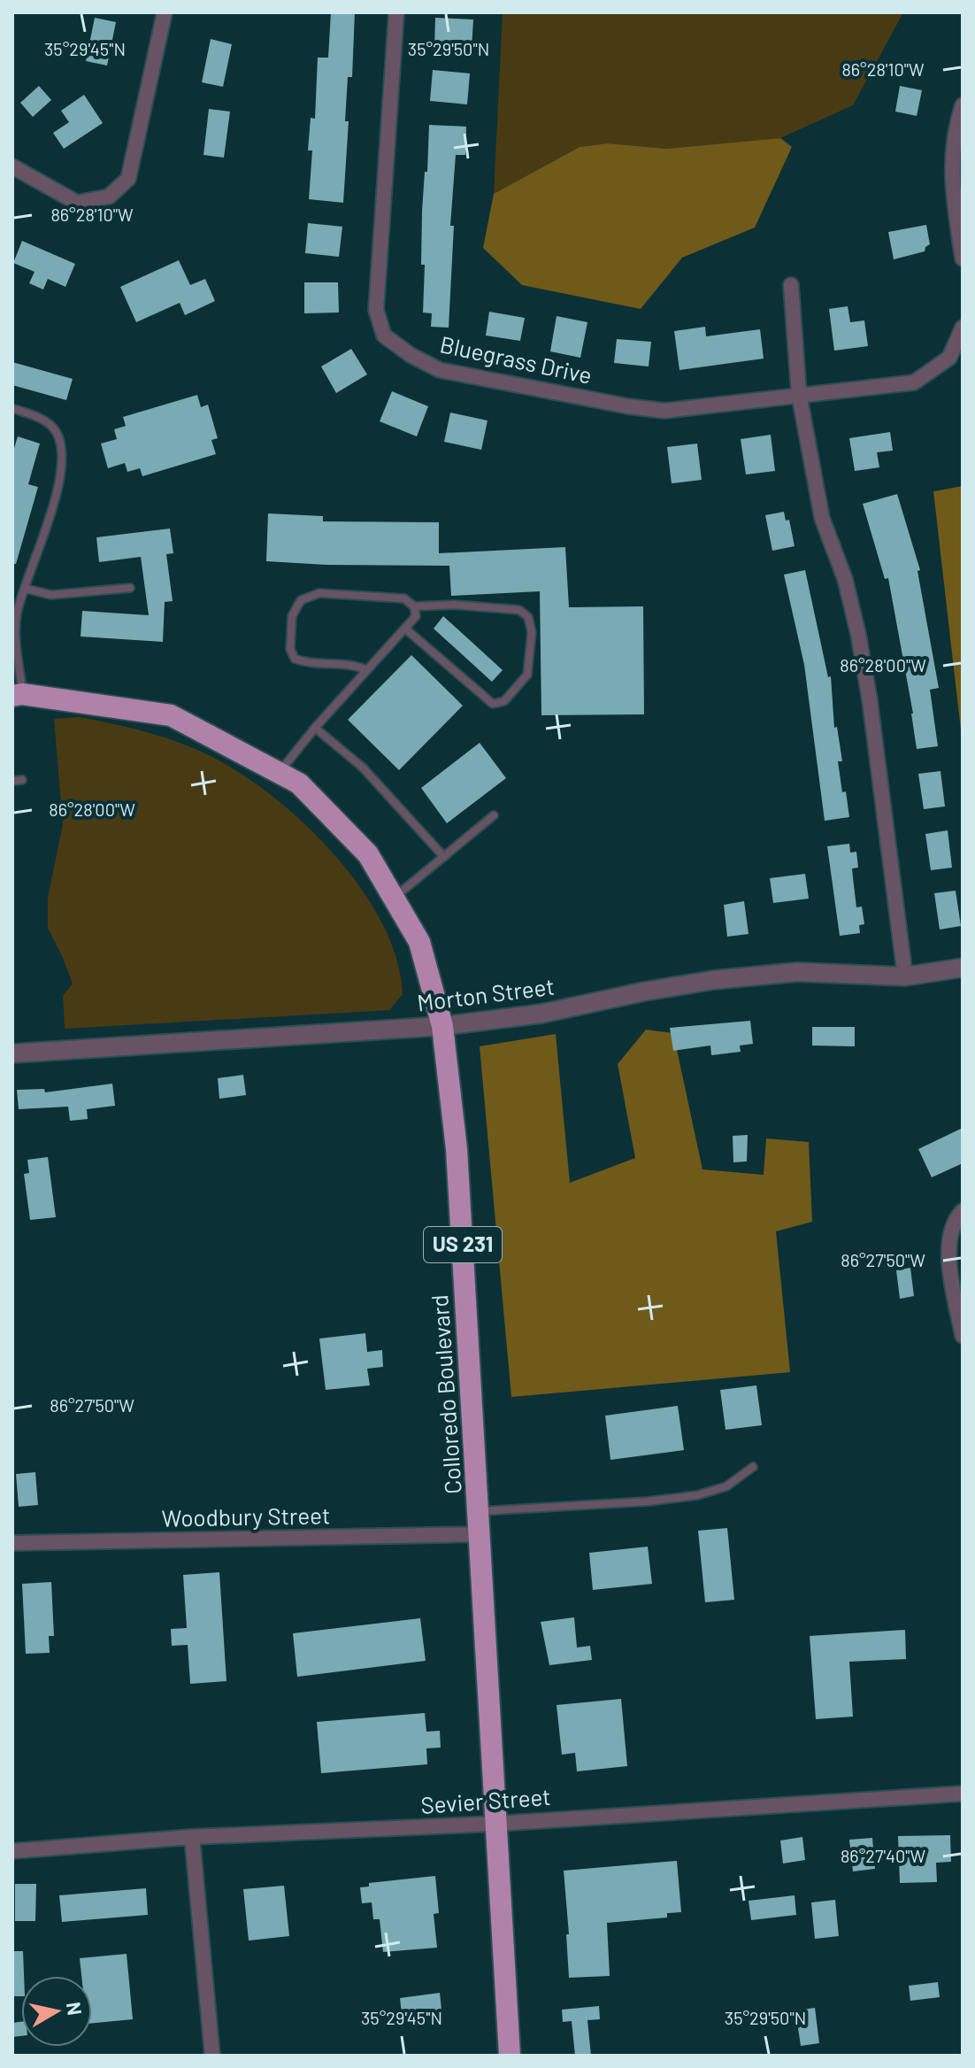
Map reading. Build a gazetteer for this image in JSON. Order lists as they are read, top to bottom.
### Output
{
  "streets": {
    "highway": ["US 231", "Colloredo Boulevard"],
    "street": [
      "Bluegrass Drive",
      "Morton Street",
      "Woodbury Street",
      "Sevier Street"
    ]
  },
  "crossings": [
    ["Morton Street", "Colloredo Boulevard"],
    ["Colloredo Boulevard", "Woodbury Street"],
    ["Colloredo Boulevard", "Sevier Street"]
  ],
  "north": "right",
  "coordinates": [
    "35°29'45\"N",
    "35°29'50\"N",
    "86°28'10\"W",
    "86°28'00\"W",
    "86°27'50\"W",
    "86°27'40\"W"
  ]
}
